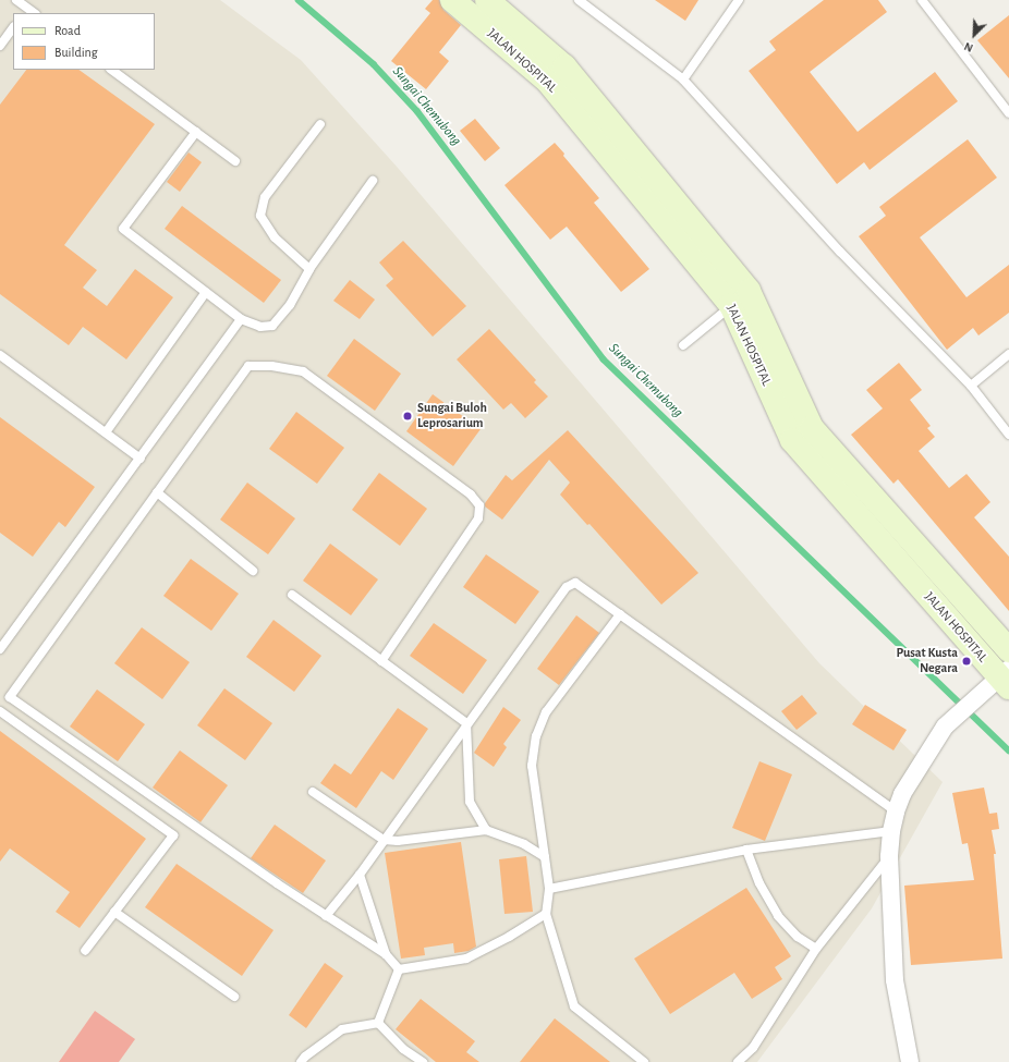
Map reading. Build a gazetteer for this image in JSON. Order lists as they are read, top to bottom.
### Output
{
  "streets": {
    "main road": ["JALAN HOSPITAL"]
  },
  "water": ["Sungai Chemubong"],
  "places": ["Sungai Buloh Leprosarium", "Pusat Kusta Negara"],
  "legend": ["Road", "Building"],
  "north": "bottom left"
}
